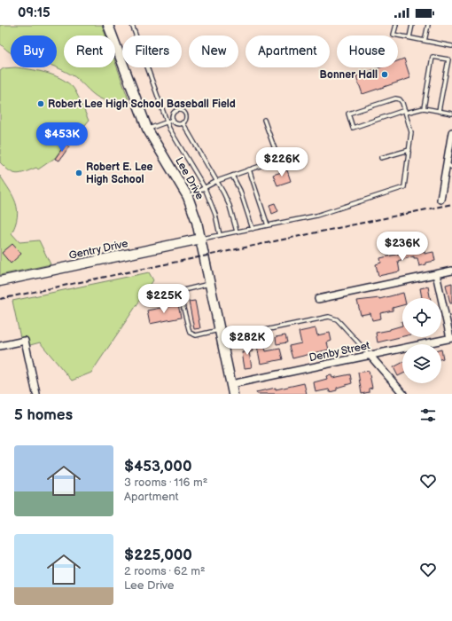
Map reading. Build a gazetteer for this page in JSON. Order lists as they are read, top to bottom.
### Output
{
  "streets": {
    "main road": ["Lee Drive", "Gentry Drive"],
    "street": ["Denby Street"]
  },
  "crossings": [
    ["Lee Drive", "Gentry Drive"],
    ["Lee Drive", "Denby Street"]
  ],
  "places": ["Bonner Hall", "Robert Lee High School Baseball Field", "Robert E. Lee High School"],
  "page": {
    "status": "09:15",
    "chip": [
      "Buy",
      "Rent",
      "Filters",
      "New",
      "Apartment",
      "House"
    ],
    "price": [
      "$453K",
      "$226K",
      "$236K",
      "$225K",
      "$282K"
    ],
    "heading": "5 homes",
    "list": [
      {
        "name": "$453,000",
        "note": "3 rooms · 116 m² · Apartment"
      },
      {
        "name": "$225,000",
        "note": "2 rooms · 62 m² · Lee Drive"
      }
    ]
  }
}
